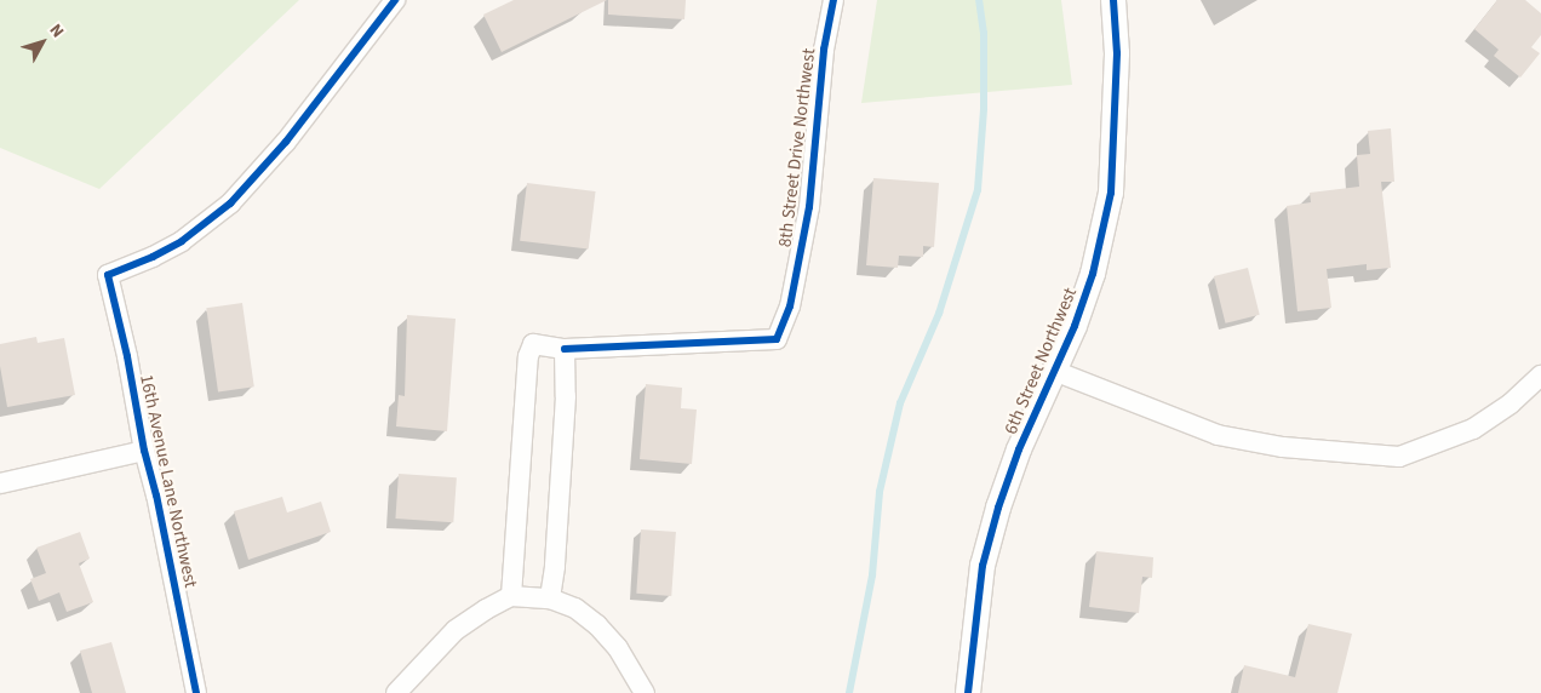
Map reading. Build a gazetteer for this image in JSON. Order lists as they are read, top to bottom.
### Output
{
  "streets": {
    "street": ["8th Street Drive Northwest", "6th Street Northwest", "16th Avenue Lane Northwest"]
  },
  "north": "top right"
}
